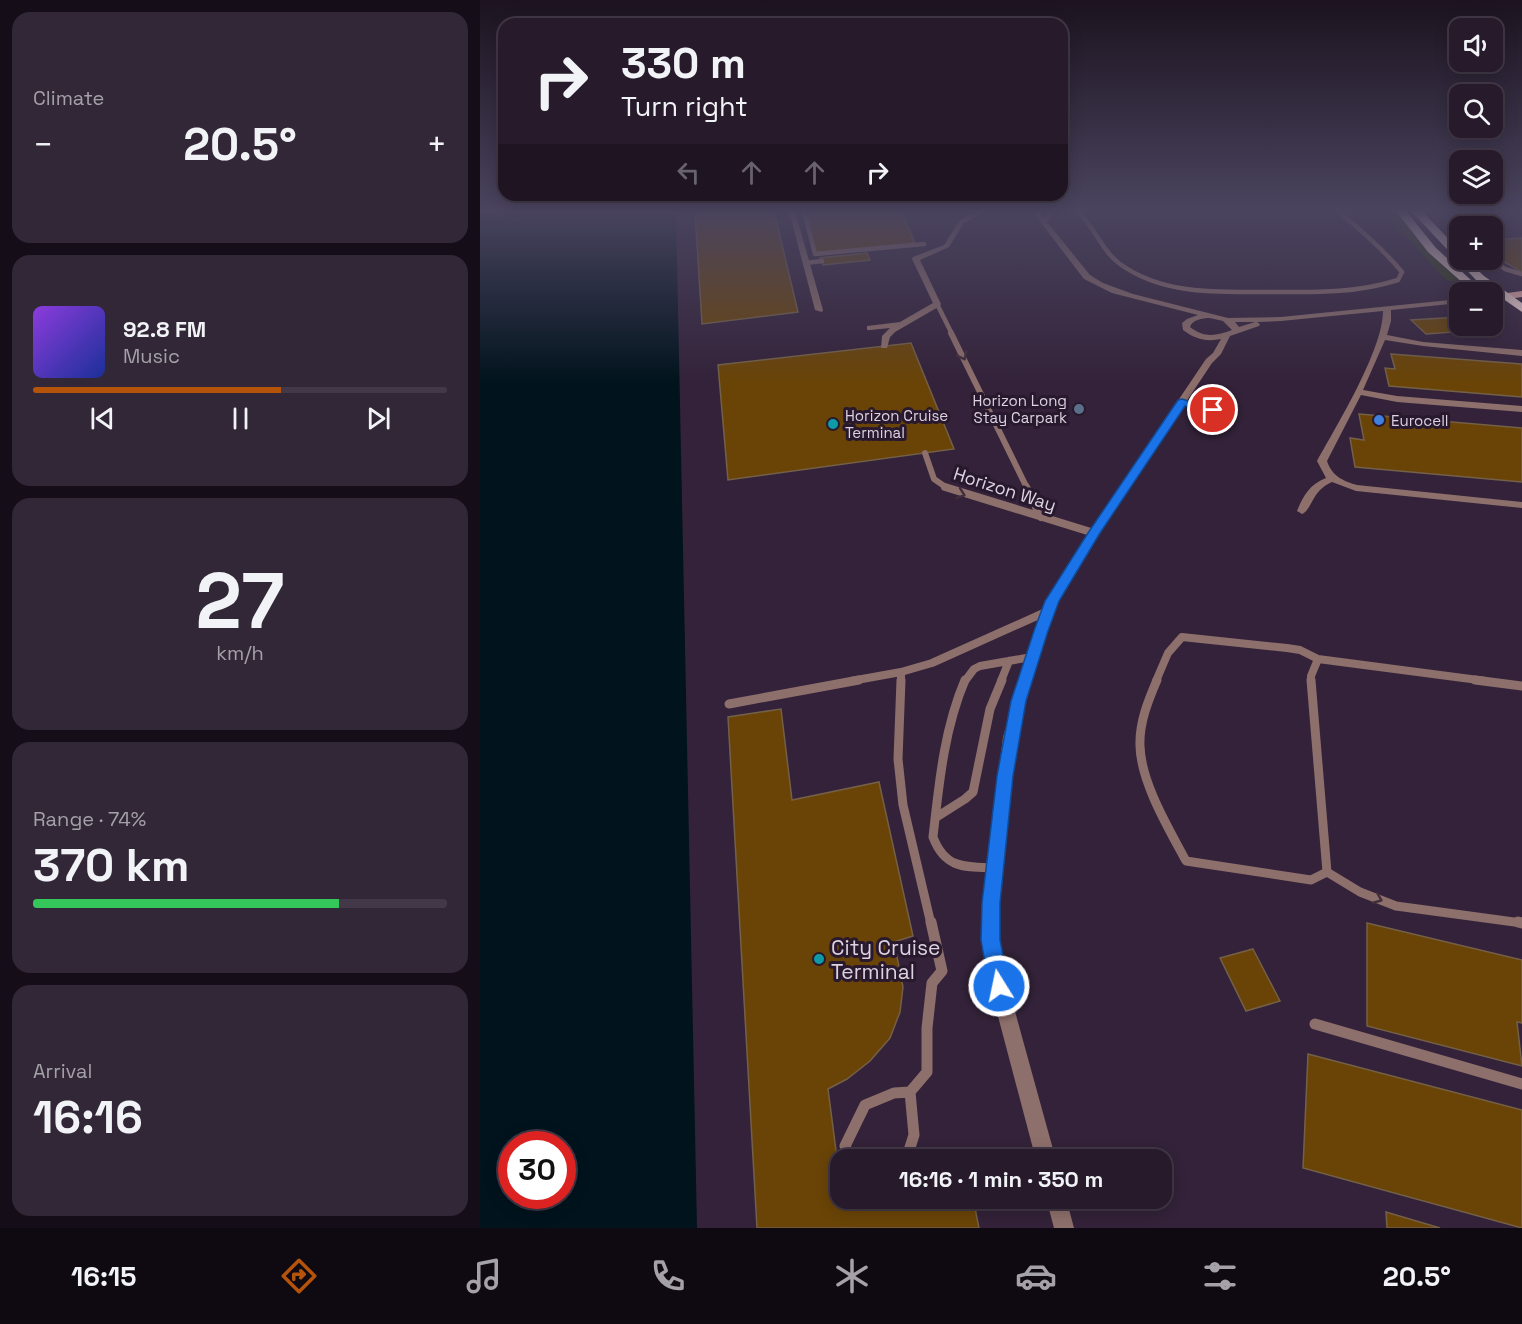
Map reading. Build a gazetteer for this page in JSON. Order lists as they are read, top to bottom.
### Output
{
  "streets": {
    "lane": ["Horizon Way"]
  },
  "one_way": ["Horizon Way"],
  "places": [
    "Horizon Long Stay Carpark",
    "Eurocell",
    "Horizon Cruise Terminal",
    "City Cruise Terminal"
  ],
  "page": {
    "tile": [
      "Climate",
      ["27", "km/h"],
      ["Range · 74%", "370 km"],
      ["Arrival", "16:16"]
    ],
    "map_buttons": ["+", "−"],
    "turn": ["330 m", "Turn right"],
    "heat": ["−", "20.5°", "+"],
    "song": ["92.8 FM", "Music"],
    "limit": "30",
    "trip": "16:16 · 1 min · 350 m",
    "tabs": ["16:15", "20.5°"]
  }
}
